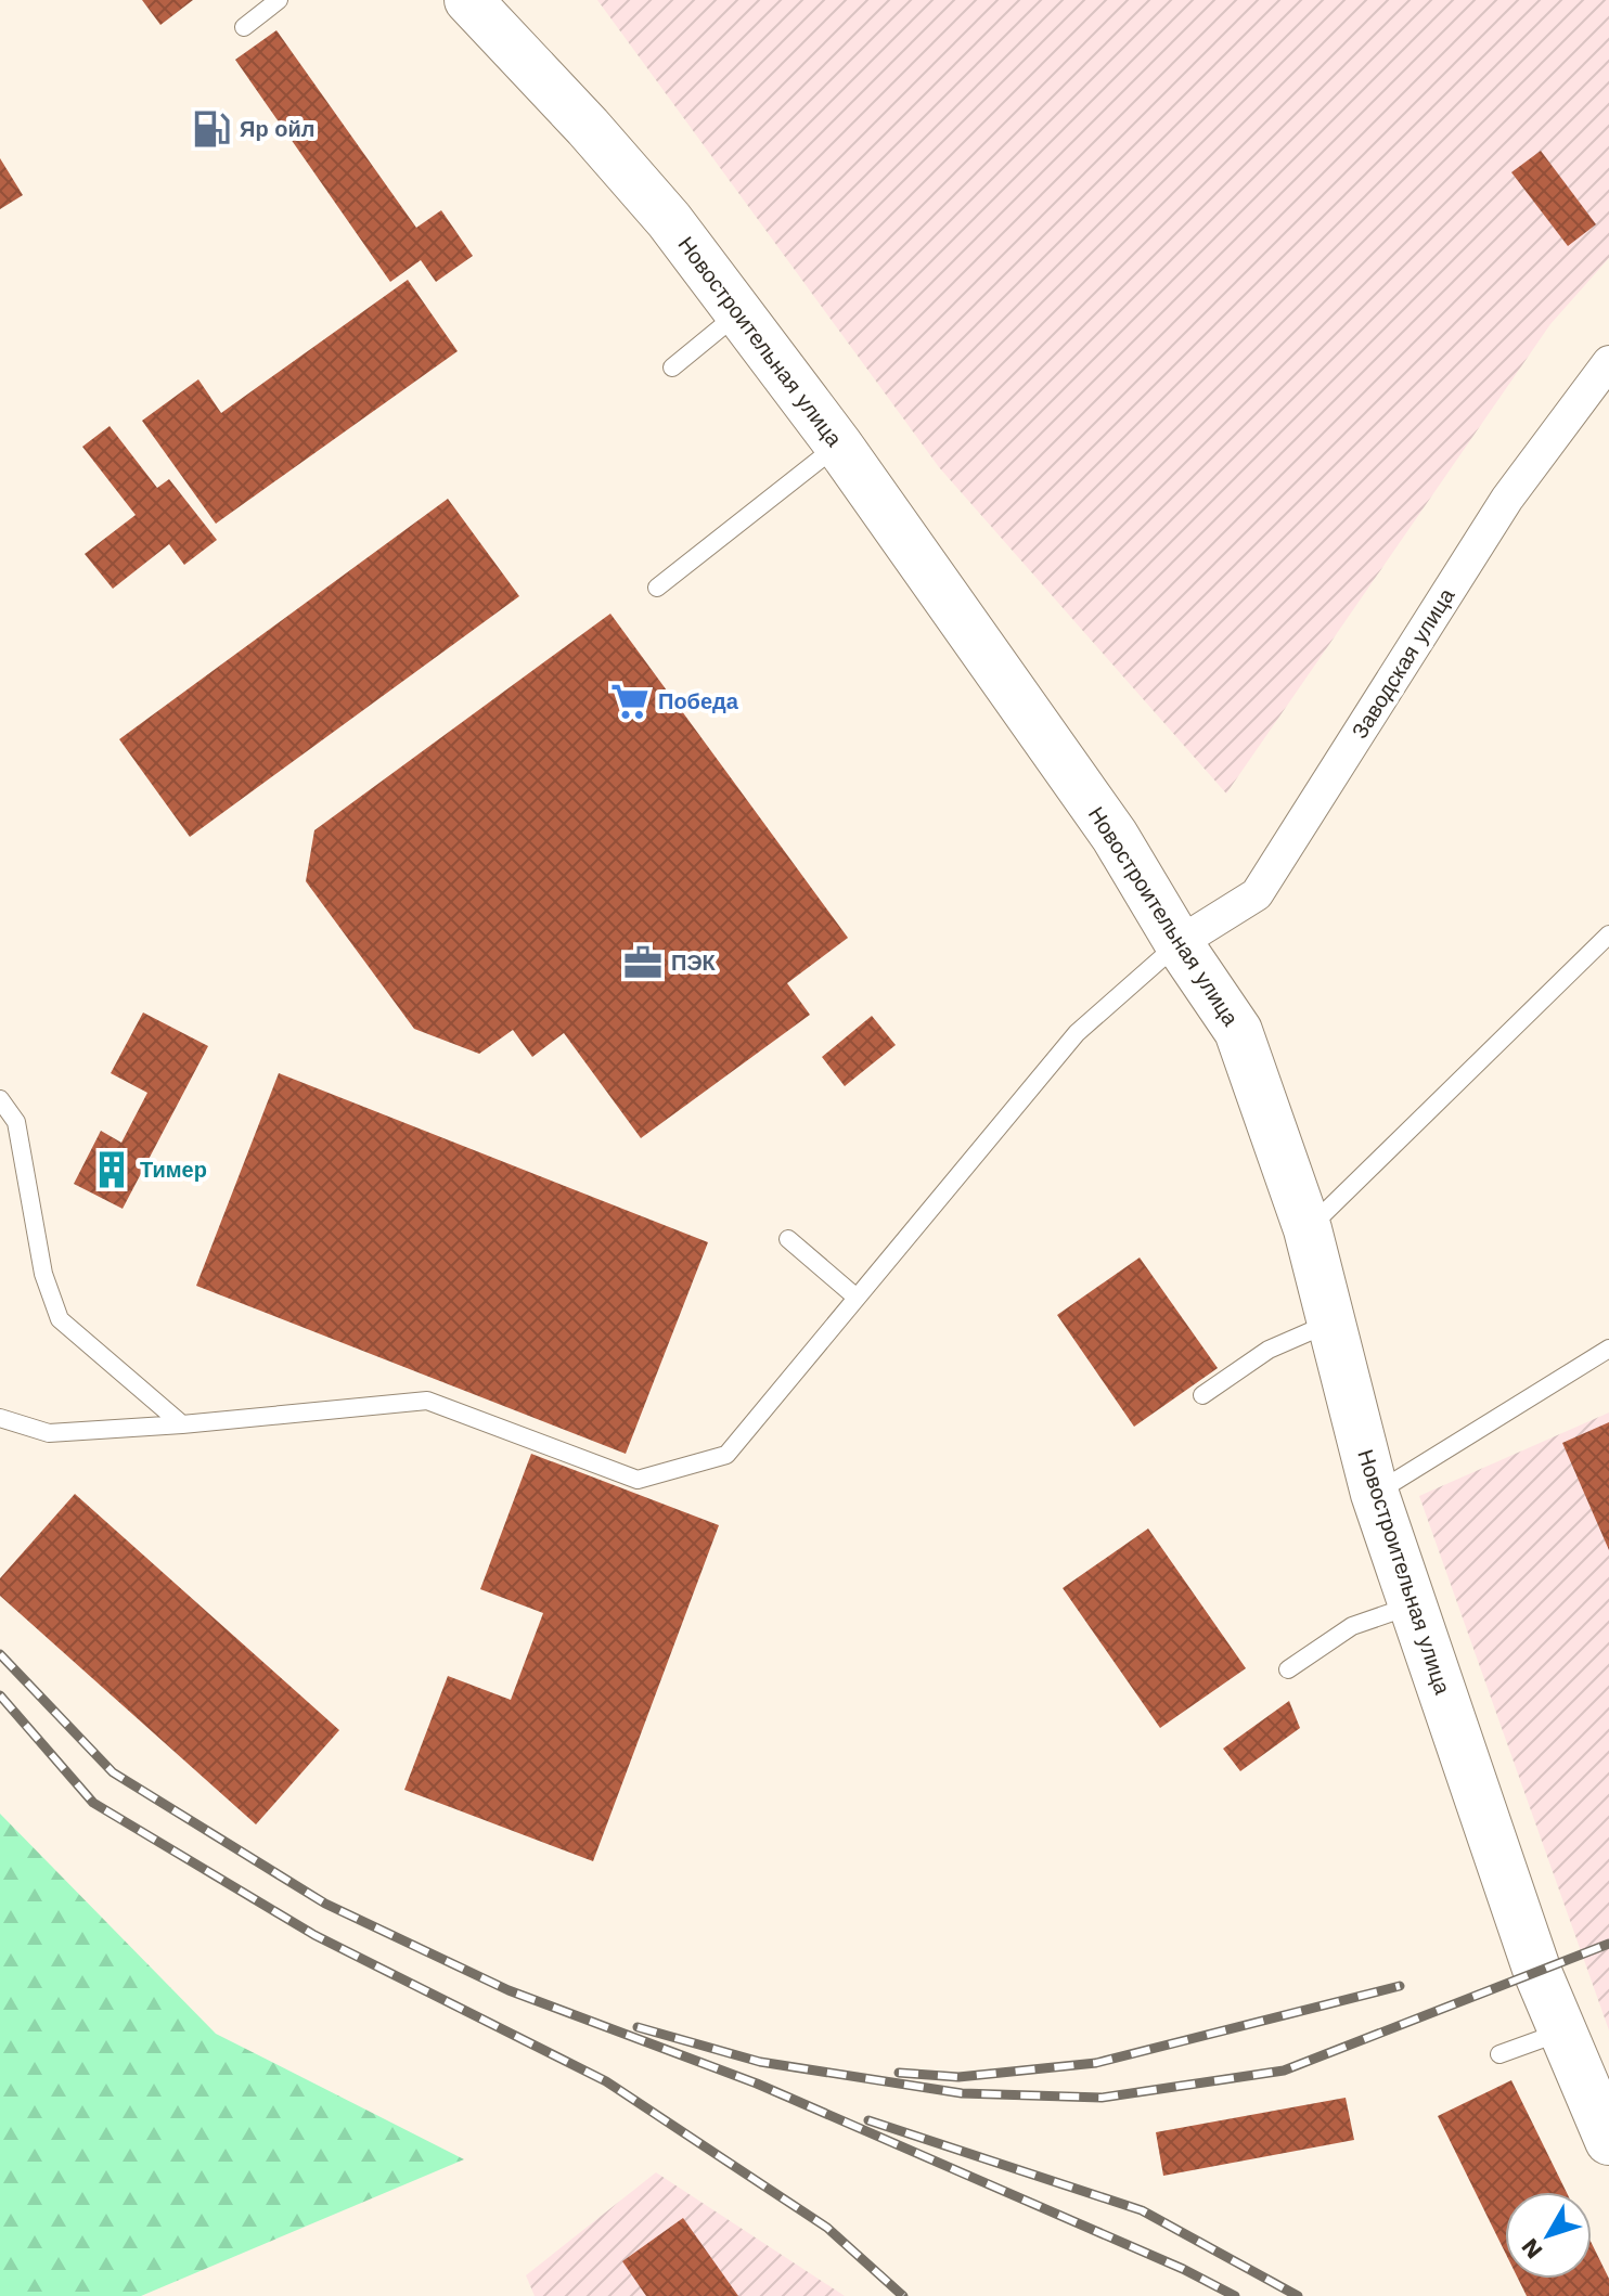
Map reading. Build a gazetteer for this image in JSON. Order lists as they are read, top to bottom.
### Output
{
  "streets": {
    "main road": ["Новостроительная улица"],
    "street": ["Заводская улица"]
  },
  "crossings": [
    ["Новостроительная улица", "Заводская улица"]
  ],
  "places": {
    "fuel station": ["Яр ойл"],
    "supermarket": ["Победа"],
    "office": ["ПЭК"],
    "building": ["Тимер"]
  },
  "north": "bottom left"
}
